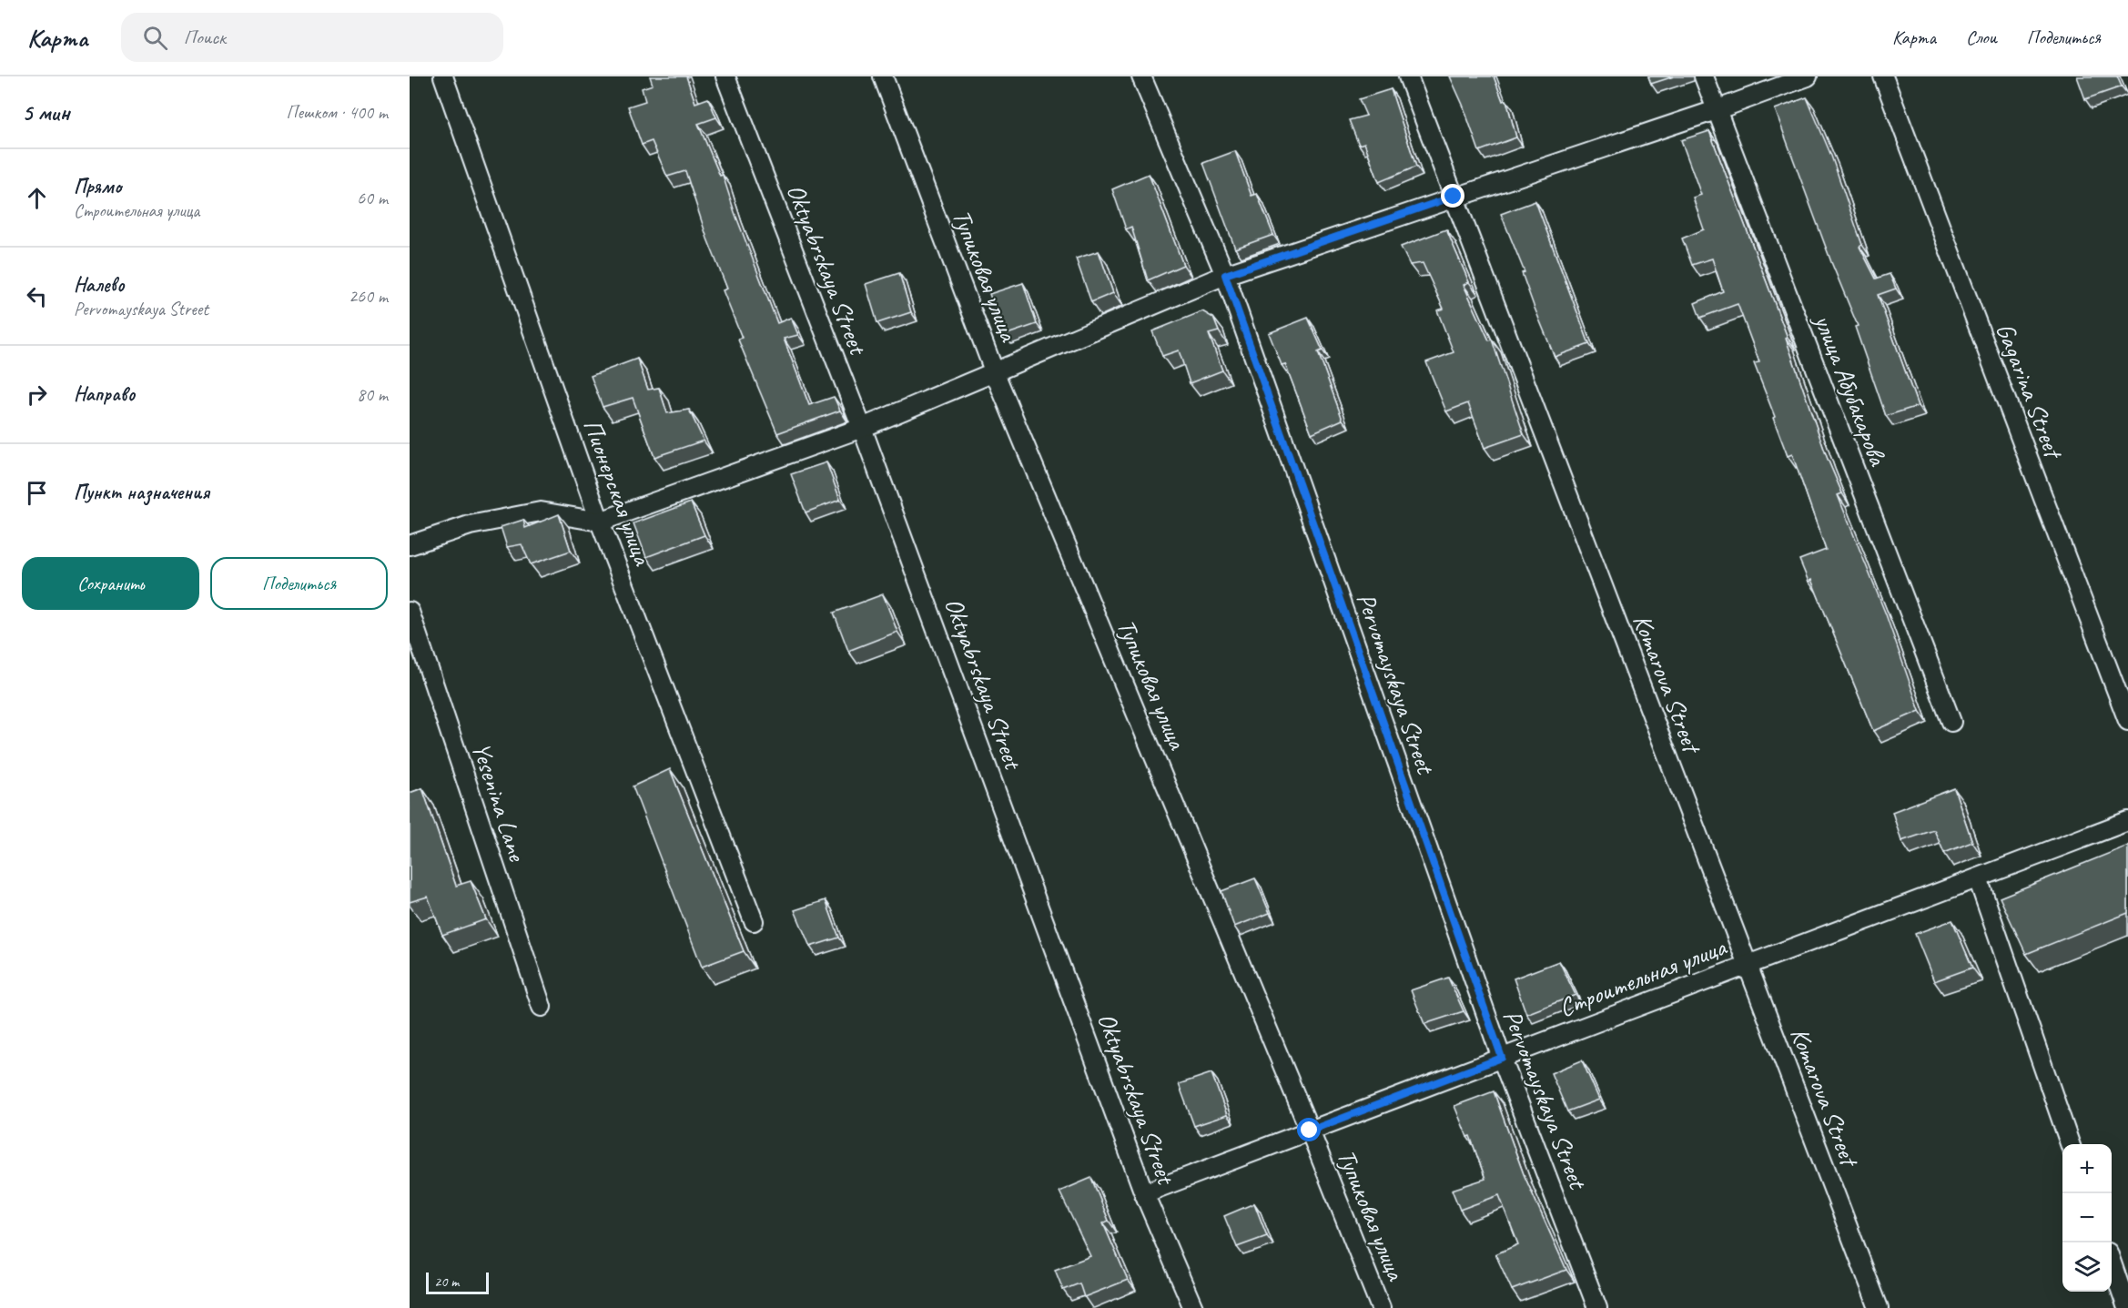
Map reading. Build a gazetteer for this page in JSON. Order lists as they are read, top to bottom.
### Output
{
  "streets": {
    "street": [
      "Oktyabrskaya Street",
      "Тупиковая улица",
      "улица Абубакарова",
      "Gagarina Street",
      "Пионерская улица",
      "Pervomayskaya Street",
      "Komarova Street",
      "Yesenina Lane",
      "Строительная улица"
    ]
  },
  "crossings": [
    ["Oktyabrskaya Street", "Строительная улица"],
    ["Тупиковая улица", "Строительная улица"],
    ["Pervomayskaya Street", "Строительная улица"],
    ["Komarova Street", "Строительная улица"]
  ],
  "scale_bar": "20 m",
  "page": {
    "header": "Карта",
    "search": "Поиск",
    "nav": ["Карта", "Слои", "Поделиться"],
    "heading": ["5 мин", "Пешком · 400 m"],
    "list": [
      ["Прямо", "Строительная улица", "60 m"],
      ["Налево", "Pervomayskaya Street", "260 m"],
      ["Направо", "80 m"],
      "Пункт назначения"
    ],
    "buttons": ["Сохранить", "Поделиться"],
    "map_buttons": ["+", "−"],
    "scale": "20 m"
  }
}
